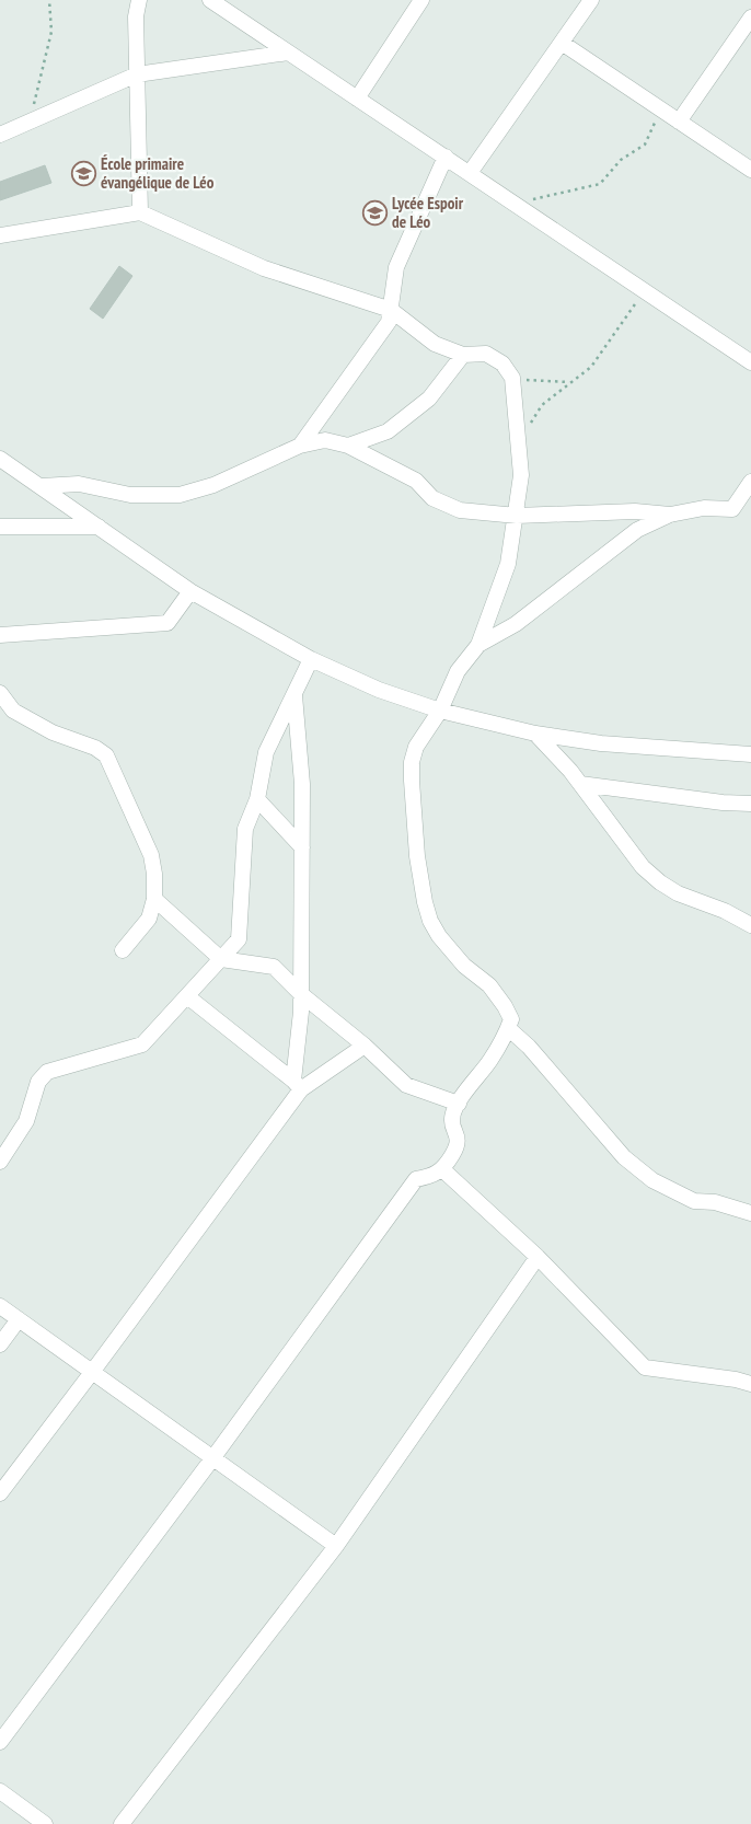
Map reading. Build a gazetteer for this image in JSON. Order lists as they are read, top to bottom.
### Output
{
  "places": {
    "school or university": ["École primaire évangélique de Léo", "Lycée Espoir de Léo"]
  }
}
